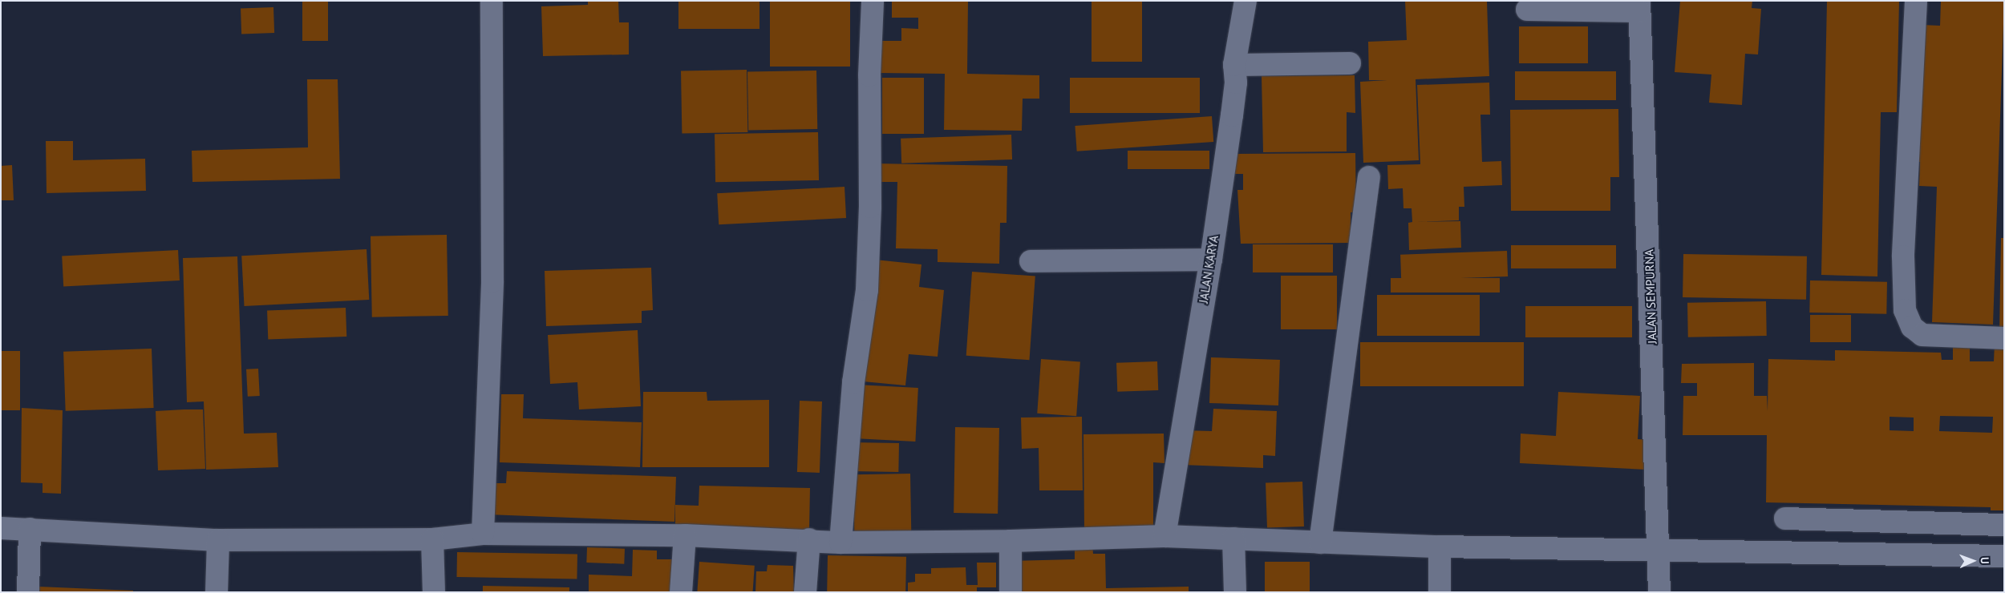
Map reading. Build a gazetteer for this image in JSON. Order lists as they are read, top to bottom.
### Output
{
  "streets": {
    "street": ["JALAN KARYA", "JALAN SEMPURNA"]
  },
  "north": "right"
}
